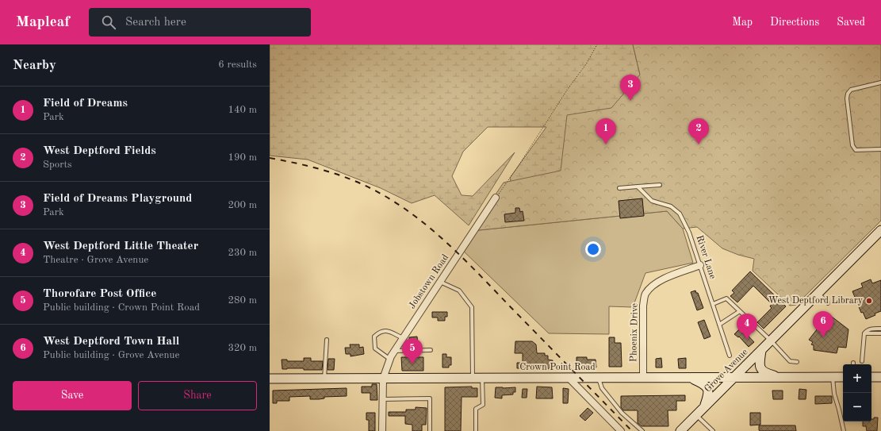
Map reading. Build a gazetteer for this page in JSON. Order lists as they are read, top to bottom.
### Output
{
  "streets": {
    "main road": ["Crown Point Road", "Grove Avenue"],
    "street": ["Jobstown Road", "Phoenix Drive"],
    "lane": ["River Lane"]
  },
  "crossings": [
    ["River Lane", "Phoenix Drive"],
    ["Jobstown Road", "Crown Point Road"],
    ["Phoenix Drive", "Crown Point Road"],
    ["Crown Point Road", "Grove Avenue"]
  ],
  "places": ["West Deptford Library"],
  "page": {
    "header": "Mapleaf",
    "search": "Search here",
    "nav": ["Map", "Directions", "Saved"],
    "heading": ["Nearby", "6 results"],
    "pins": [
      "3",
      "1",
      "2",
      "6",
      "4",
      "5"
    ],
    "list": [
      {
        "mark": "1",
        "name": "Field of Dreams",
        "note": "Park",
        "value": "140 m"
      },
      {
        "mark": "2",
        "name": "West Deptford Fields",
        "note": "Sports",
        "value": "190 m"
      },
      {
        "mark": "3",
        "name": "Field of Dreams Playground",
        "note": "Park",
        "value": "200 m"
      },
      {
        "mark": "4",
        "name": "West Deptford Little Theater",
        "note": "Theatre · Grove Avenue",
        "value": "230 m"
      },
      {
        "mark": "5",
        "name": "Thorofare Post Office",
        "note": "Public building · Crown Point Road",
        "value": "280 m"
      },
      {
        "mark": "6",
        "name": "West Deptford Town Hall",
        "note": "Public building · Grove Avenue",
        "value": "320 m"
      }
    ],
    "map_buttons": ["+", "−"],
    "buttons": ["Save", "Share"]
  }
}
